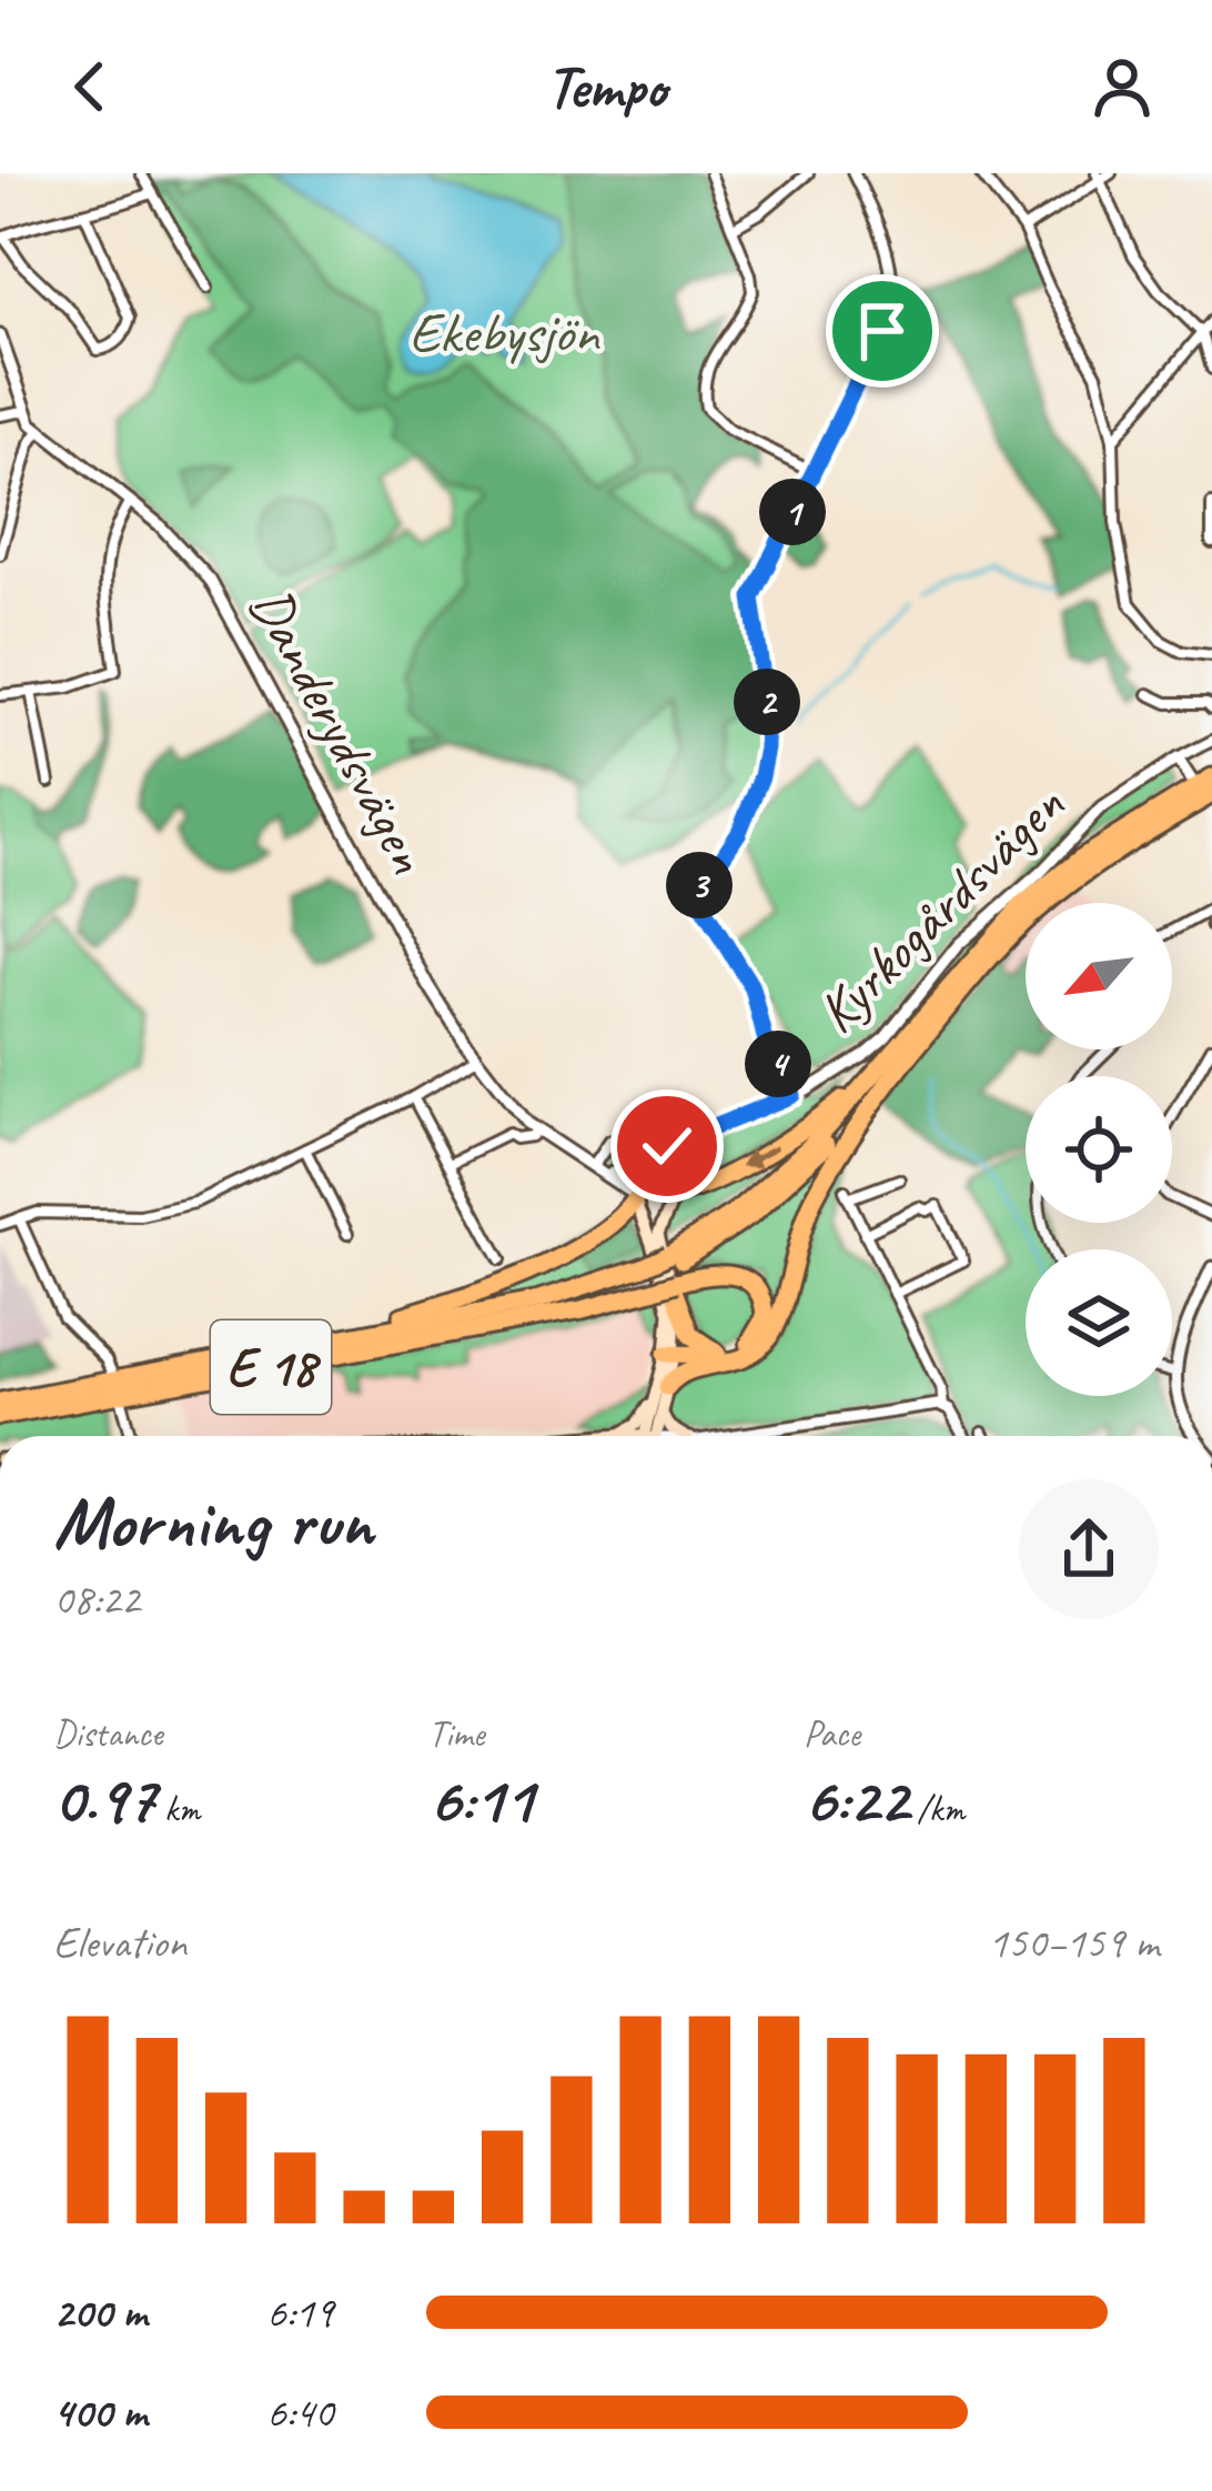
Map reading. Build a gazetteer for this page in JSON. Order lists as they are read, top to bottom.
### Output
{
  "streets": {
    "highway": ["E 18"],
    "street": ["Danderydsvägen", "Kyrkogårdsvägen"]
  },
  "crossings": [
    ["Danderydsvägen", "Kyrkogårdsvägen"]
  ],
  "parks": ["Ekebysjön"],
  "north": "bottom left",
  "page": {
    "header": "Tempo",
    "pins": [
      "1",
      "2",
      "3",
      "4"
    ],
    "heading": ["Morning run", "08:22"],
    "stats": [
      ["Distance", "0.97 km"],
      ["Time", "6:11"],
      ["Pace", "6:22 /km"]
    ],
    "chart": ["Elevation", "150–159 m"],
    "list": [
      {
        "name": "200 m",
        "note": "6:19"
      },
      {
        "name": "400 m",
        "note": "6:40"
      }
    ]
  }
}
